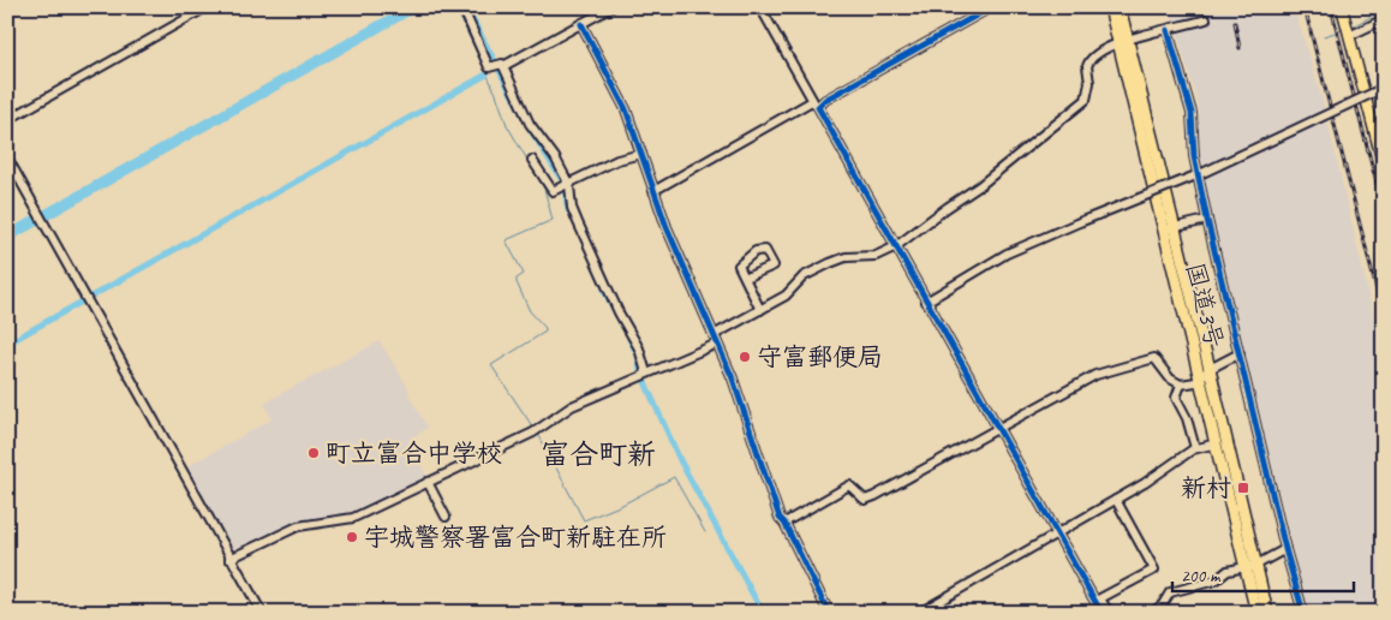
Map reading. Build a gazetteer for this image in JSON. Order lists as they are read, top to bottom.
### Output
{
  "streets": {
    "highway": ["国道3号"]
  },
  "districts": ["富合町新"],
  "places": {
    "other": ["守富郵便局", "町立富合中学校", "宇城警察署富合町新駐在所"],
    "transit": ["新村"]
  },
  "scale_bar": "200 m"
}
